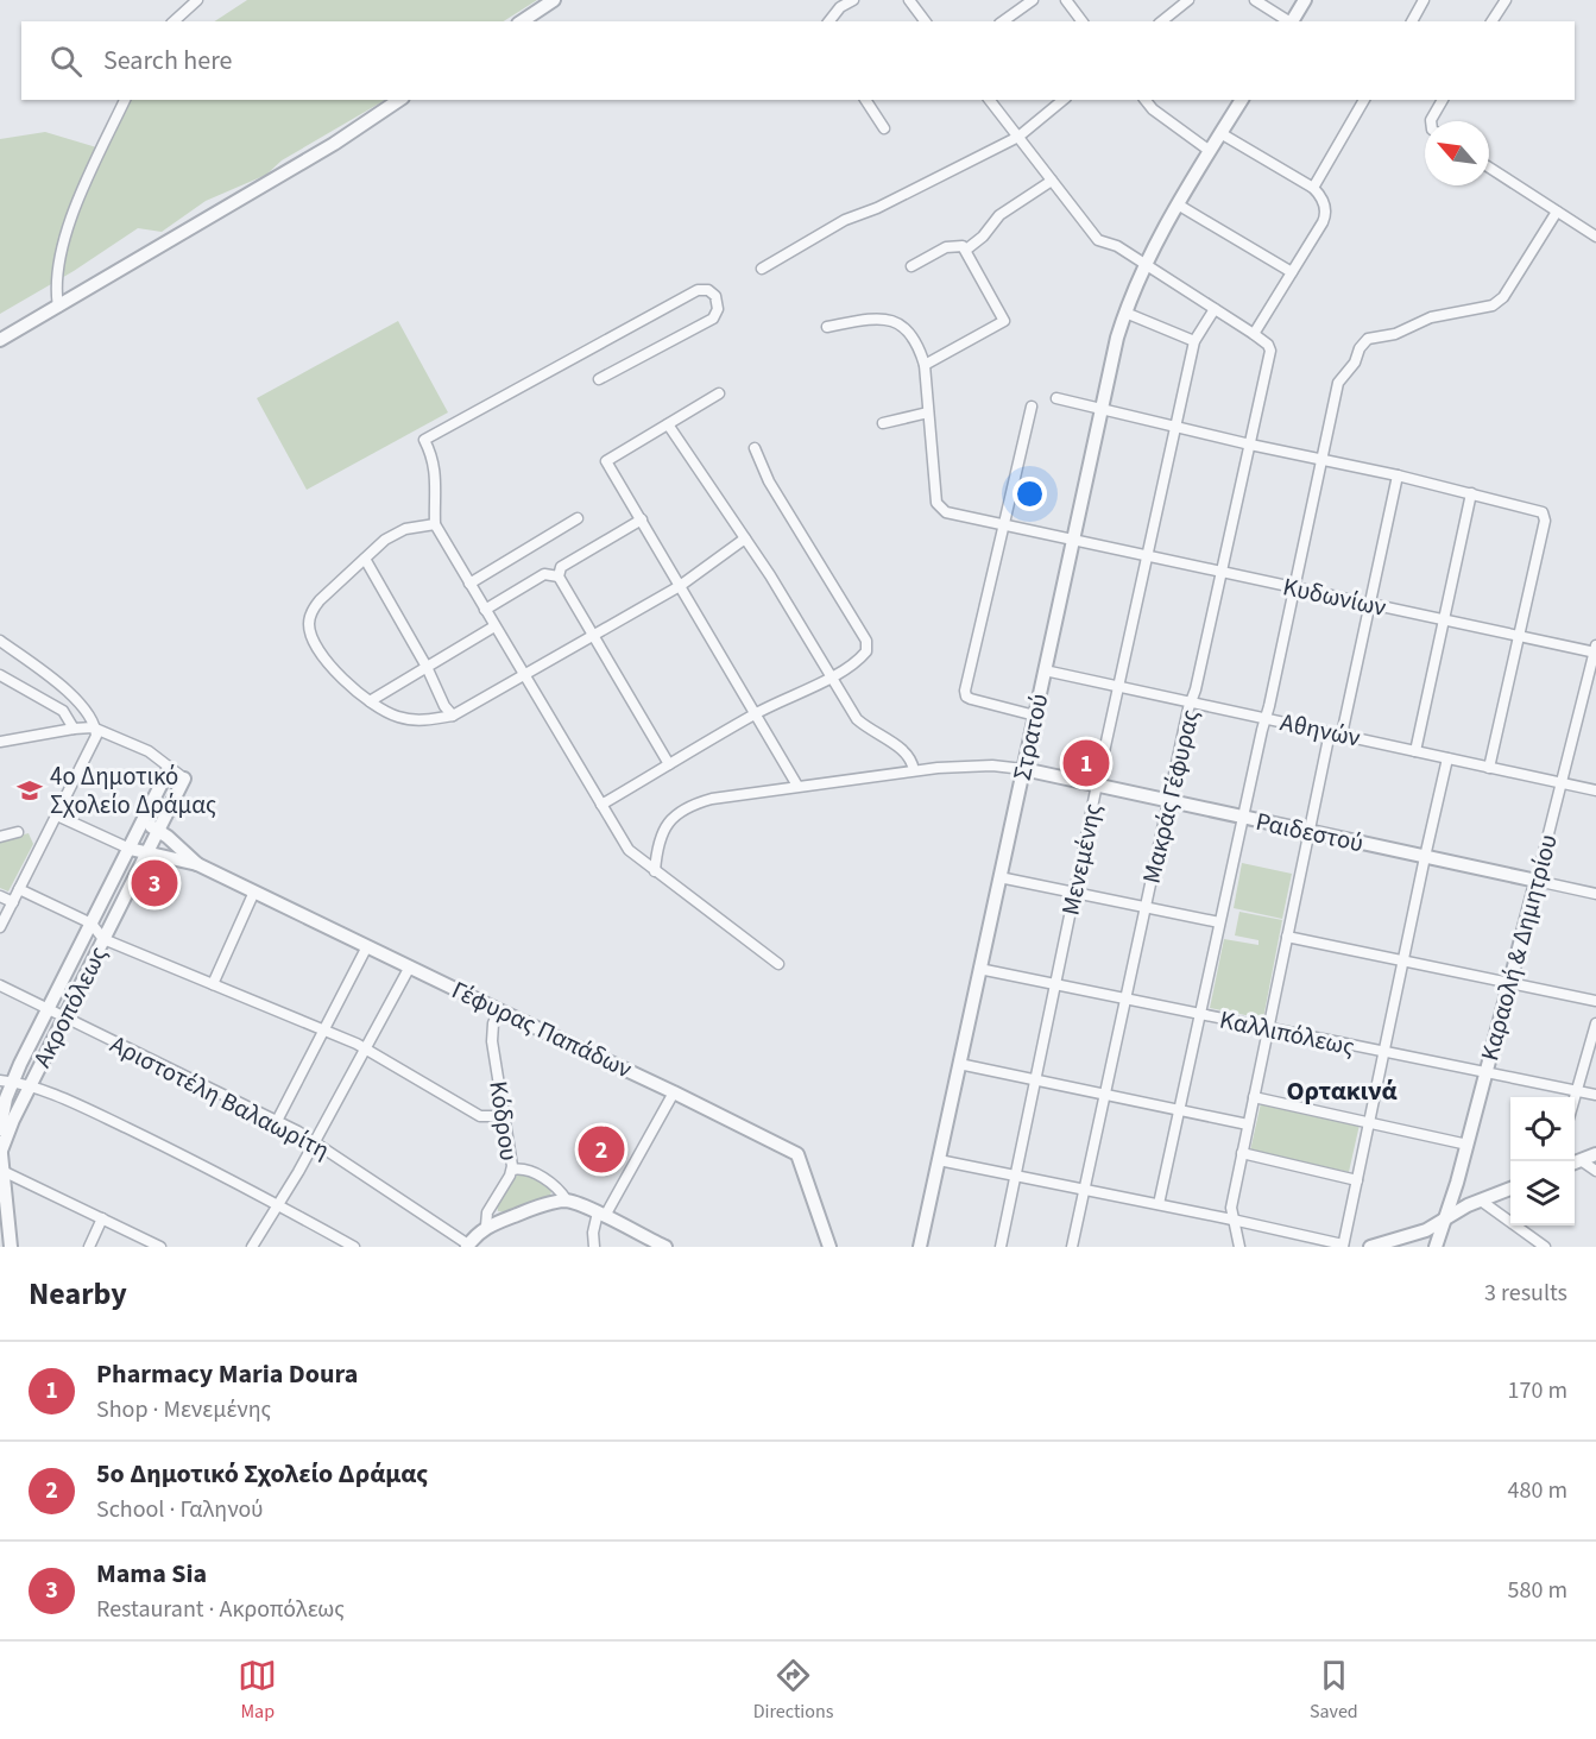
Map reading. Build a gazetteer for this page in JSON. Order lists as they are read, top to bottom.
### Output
{
  "streets": {
    "street": [
      "Κυδωνίων",
      "Αθηνών",
      "Στρατού",
      "Μακράς Γέφυρας",
      "Ραιδεστού",
      "Μενεμένης",
      "Καραολή & Δημητρίου",
      "Ακροπόλεως",
      "Γέφυρας Παπάδων",
      "Καλλιπόλεως",
      "Αριστοτέλη Βαλαωρίτη",
      "Κόδρου"
    ]
  },
  "crossings": [
    ["Κυδωνίων", "Στρατού"],
    ["Κυδωνίων", "Μακράς Γέφυρας"],
    ["Κυδωνίων", "Μενεμένης"],
    ["Κυδωνίων", "Καραολή & Δημητρίου"],
    ["Αθηνών", "Στρατού"],
    ["Αθηνών", "Μακράς Γέφυρας"],
    ["Αθηνών", "Μενεμένης"],
    ["Αθηνών", "Καραολή & Δημητρίου"],
    ["Στρατού", "Ραιδεστού"],
    ["Στρατού", "Καλλιπόλεως"],
    ["Μακράς Γέφυρας", "Ραιδεστού"],
    ["Μακράς Γέφυρας", "Καλλιπόλεως"],
    ["Ραιδεστού", "Μενεμένης"],
    ["Ραιδεστού", "Καραολή & Δημητρίου"],
    ["Μενεμένης", "Καλλιπόλεως"],
    ["Καραολή & Δημητρίου", "Καλλιπόλεως"],
    ["Ακροπόλεως", "Αριστοτέλη Βαλαωρίτη"],
    ["Γέφυρας Παπάδων", "Κόδρου"],
    ["Αριστοτέλη Βαλαωρίτη", "Κόδρου"]
  ],
  "districts": ["Ορτακινά"],
  "places": {
    "school or university": ["4ο Δημοτικό Σχολείο Δράμας"]
  },
  "north": "top left",
  "page": {
    "search": "Search here",
    "pins": ["1", "3", "2"],
    "heading": ["Nearby", "3 results"],
    "list": [
      {
        "mark": "1",
        "name": "Pharmacy Maria Doura",
        "note": "Shop · Μενεμένης",
        "value": "170 m"
      },
      {
        "mark": "2",
        "name": "5ο Δημοτικό Σχολείο Δράμας",
        "note": "School · Γαληνού",
        "value": "480 m"
      },
      {
        "mark": "3",
        "name": "Mama Sia",
        "note": "Restaurant · Ακροπόλεως",
        "value": "580 m"
      }
    ],
    "nav": ["Map", "Directions", "Saved"]
  }
}
